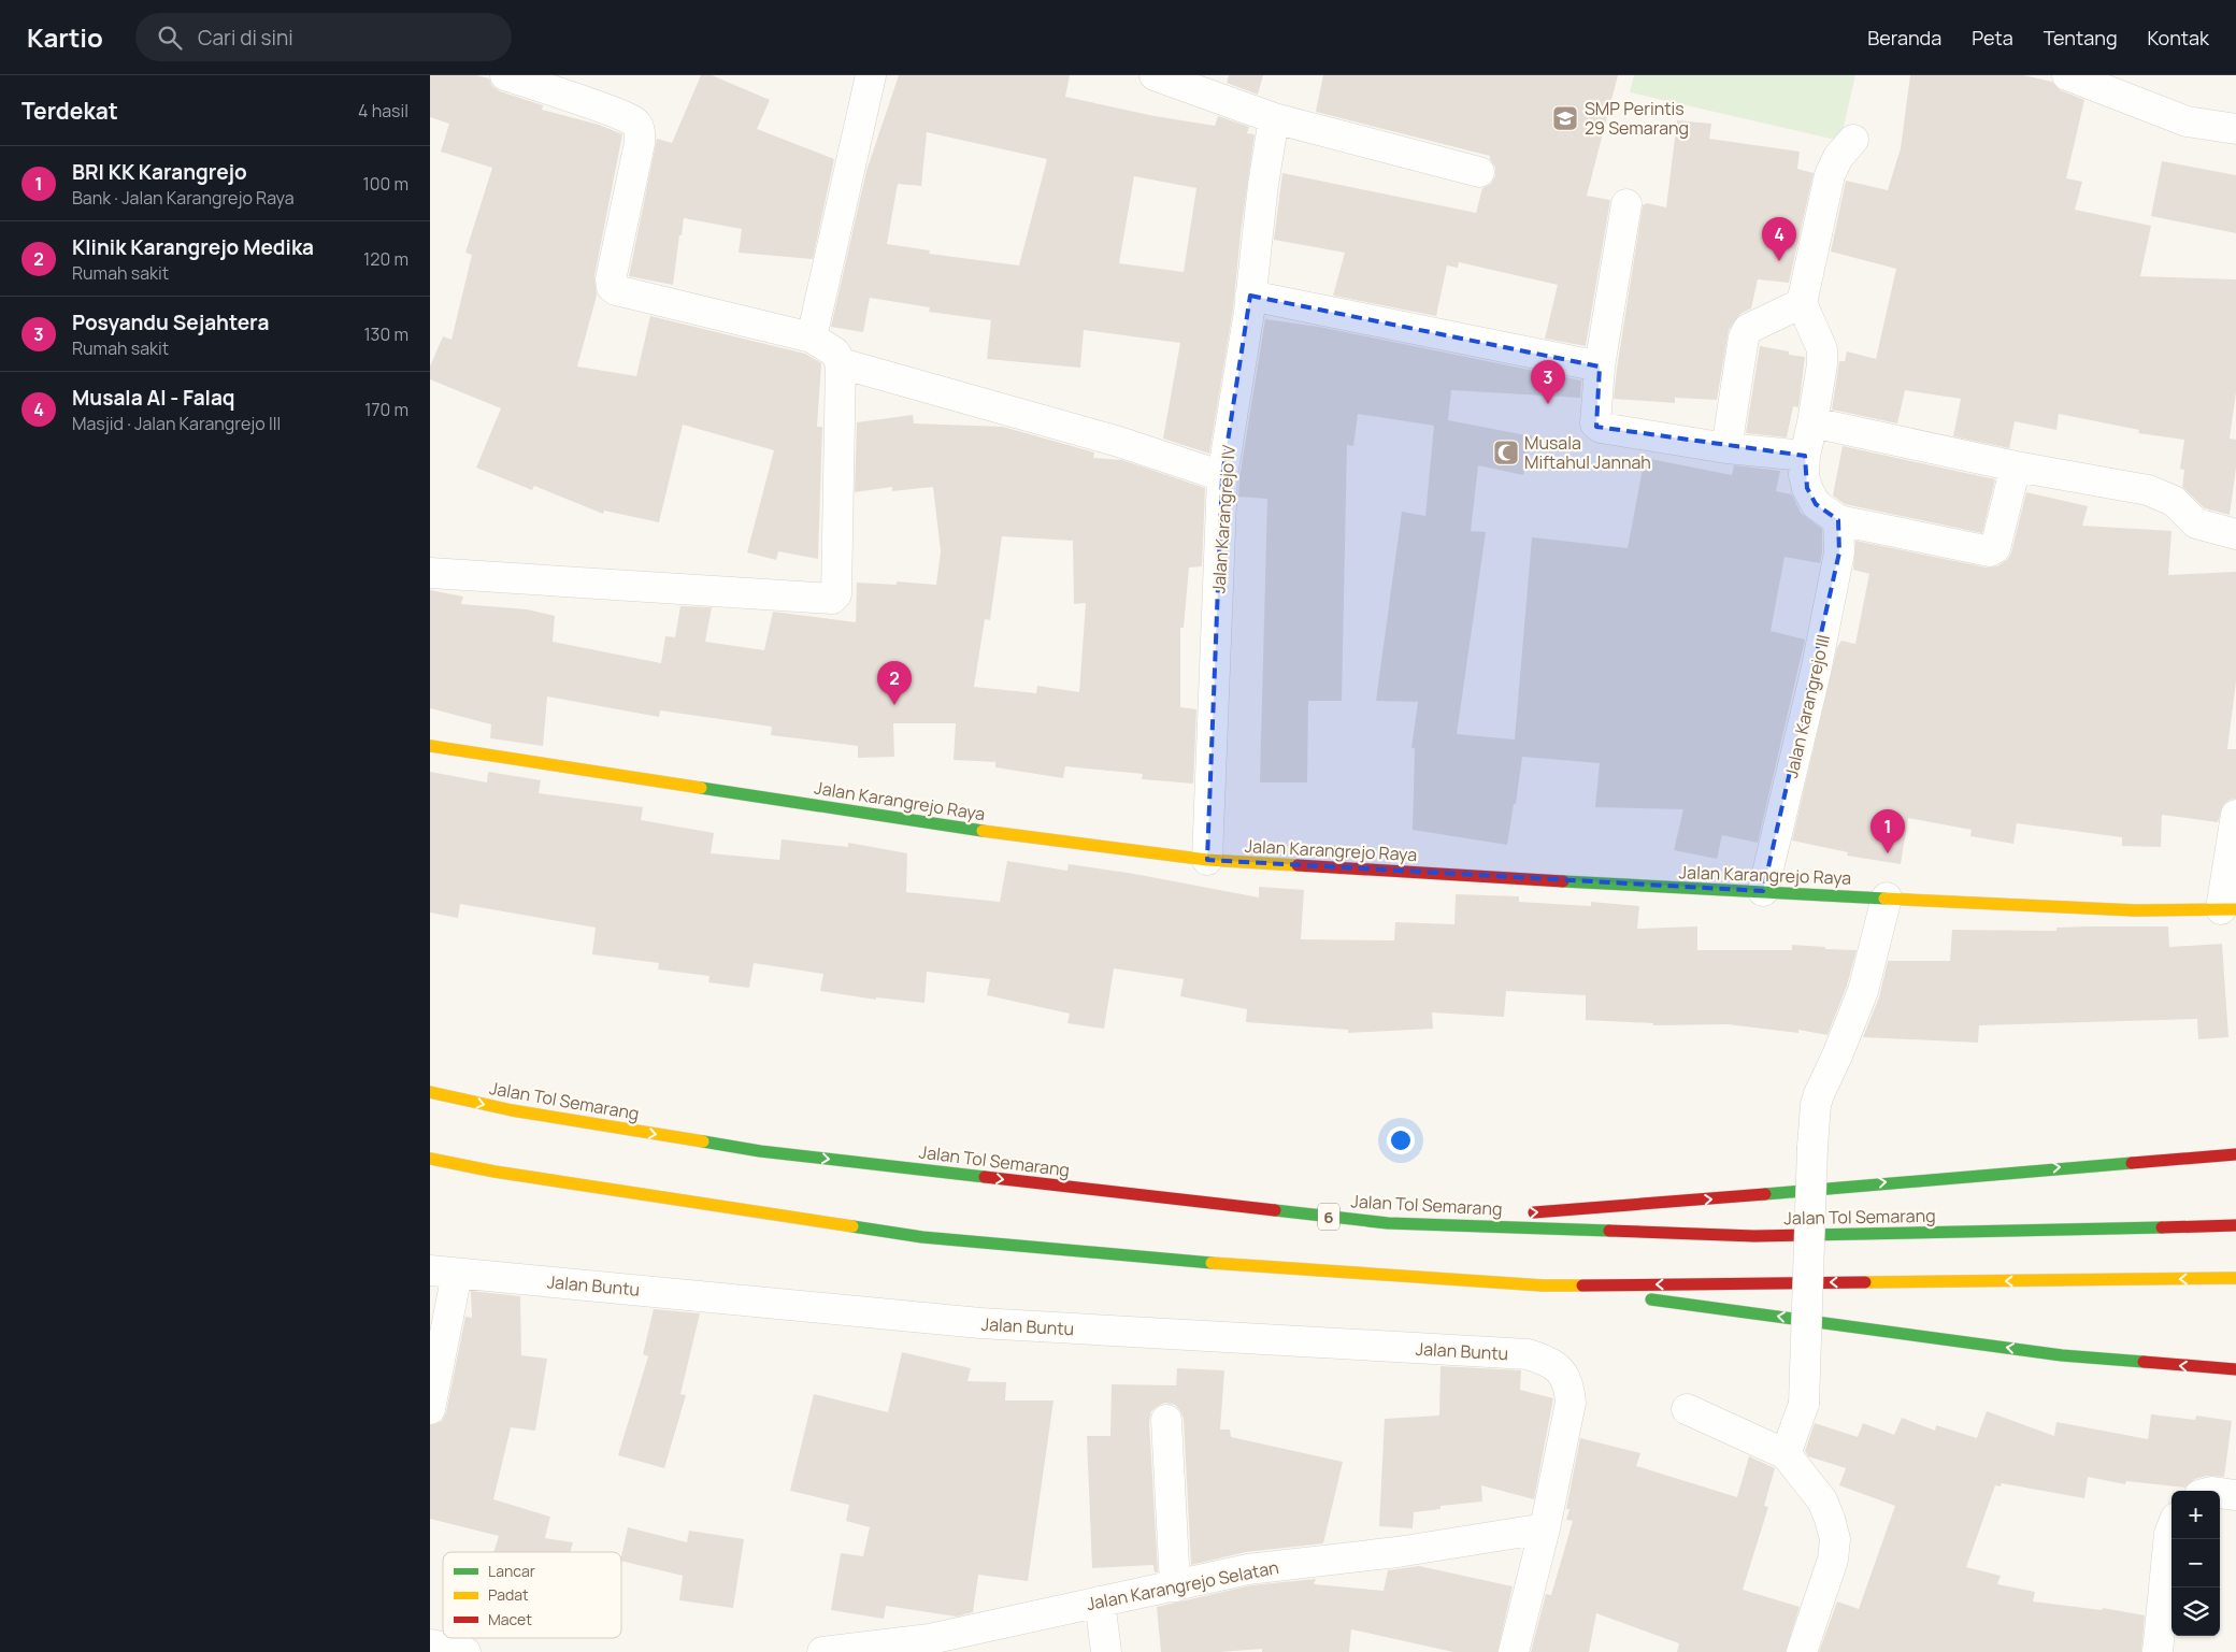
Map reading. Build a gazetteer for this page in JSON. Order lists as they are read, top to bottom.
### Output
{
  "streets": {
    "main road": ["Jalan Karangrejo Raya", "Jalan Tol Semarang", "6"],
    "street": [
      "Jalan Karangrejo IV",
      "Jalan Karangrejo III",
      "Jalan Buntu",
      "Jalan Karangrejo Selatan"
    ]
  },
  "crossings": [
    ["Jalan Karangrejo IV", "Jalan Karangrejo Raya"],
    ["Jalan Karangrejo III", "Jalan Karangrejo Raya"],
    ["Jalan Buntu", "Jalan Karangrejo Selatan"]
  ],
  "places": {
    "school or university": ["SMP Perintis 29 Semarang"],
    "mosque": ["Musala Miftahul Jannah"]
  },
  "legend": ["Lancar", "Padat", "Macet"],
  "page": {
    "header": "Kartio",
    "search": "Cari di sini",
    "nav": [
      "Beranda",
      "Peta",
      "Tentang",
      "Kontak"
    ],
    "heading": ["Terdekat", "4 hasil"],
    "list": [
      {
        "mark": "1",
        "name": "BRI KK Karangrejo",
        "note": "Bank · Jalan Karangrejo Raya",
        "value": "100 m"
      },
      {
        "mark": "2",
        "name": "Klinik Karangrejo Medika",
        "note": "Rumah sakit",
        "value": "120 m"
      },
      {
        "mark": "3",
        "name": "Posyandu Sejahtera",
        "note": "Rumah sakit",
        "value": "130 m"
      },
      {
        "mark": "4",
        "name": "Musala Al - Falaq",
        "note": "Masjid · Jalan Karangrejo III",
        "value": "170 m"
      }
    ],
    "pins": [
      "4",
      "3",
      "2",
      "1"
    ],
    "map_buttons": ["+", "−"]
  }
}
